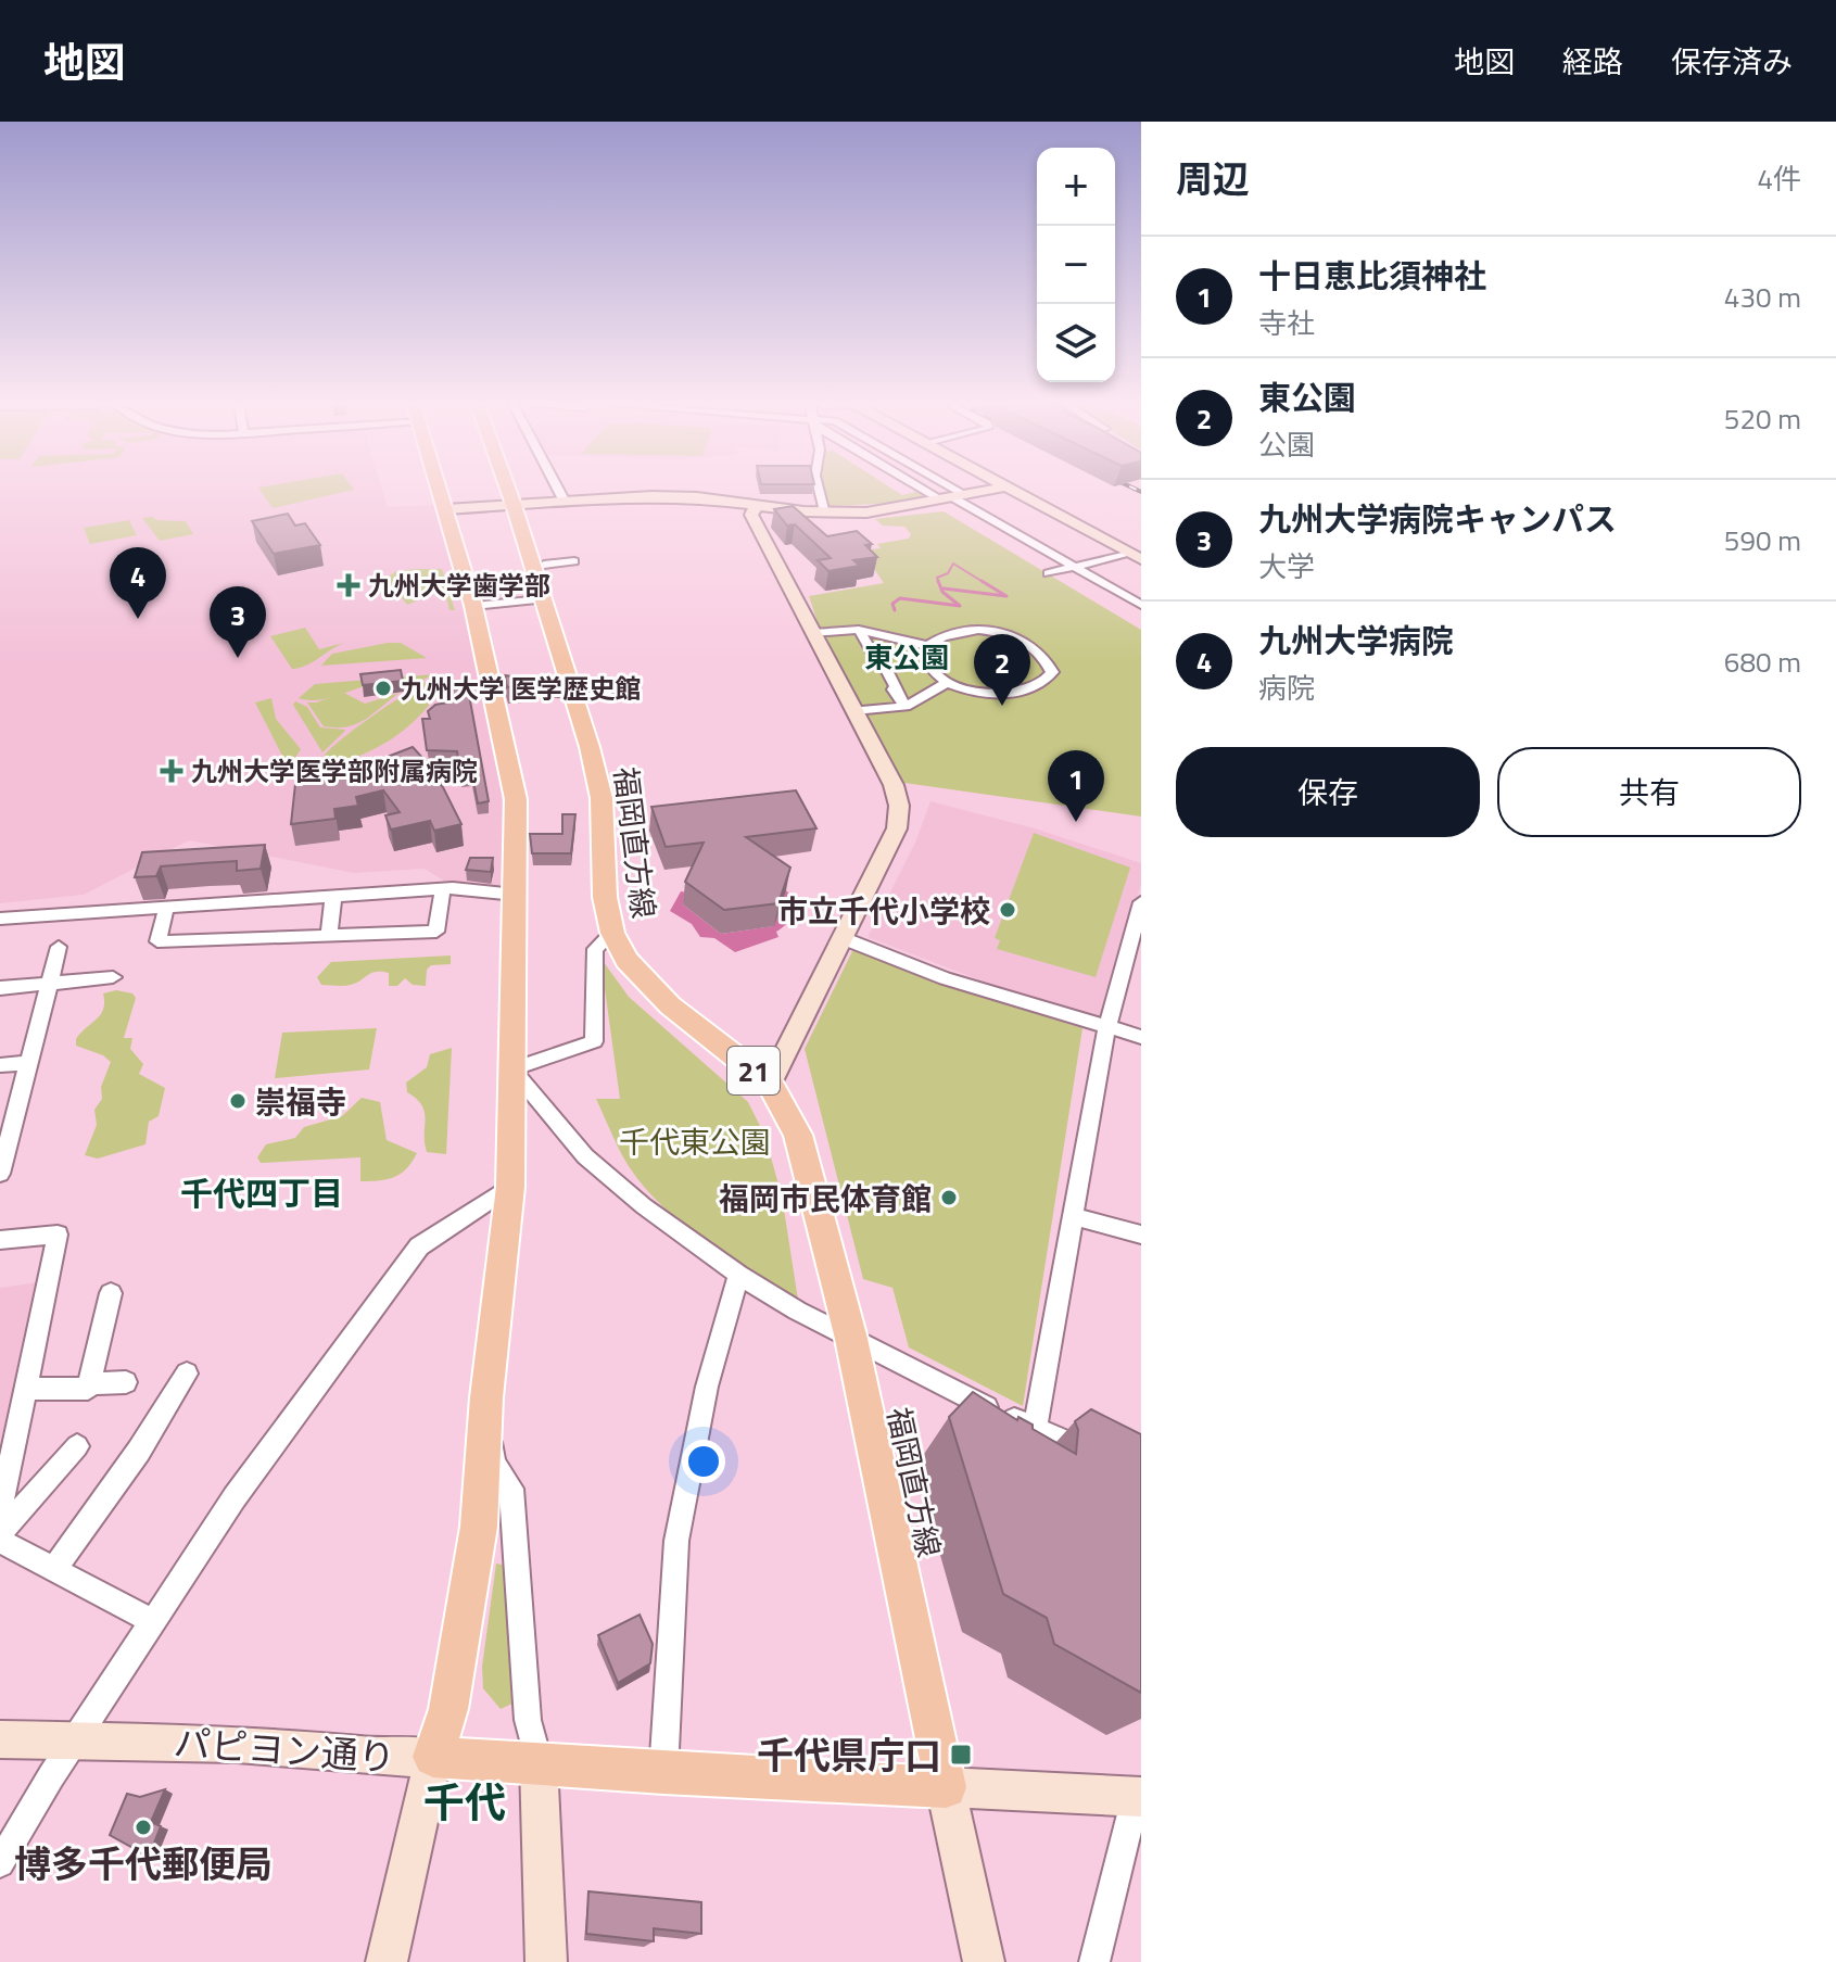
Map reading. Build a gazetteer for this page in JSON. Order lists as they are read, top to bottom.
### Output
{
  "streets": {
    "main road": ["福岡直方線", "21", "パピヨン通り"]
  },
  "crossings": [
    ["福岡直方線", "パピヨン通り"]
  ],
  "districts": ["東公園", "千代四丁目", "千代"],
  "parks": ["千代東公園"],
  "places": {
    "health": ["九州大学歯学部", "九州大学医学部附属病院"],
    "other": [
      "九州大学 医学歴史館",
      "市立千代小学校",
      "崇福寺",
      "福岡市民体育館",
      "博多千代郵便局"
    ],
    "transit": ["千代県庁口"]
  },
  "page": {
    "header": "地図",
    "nav": ["地図", "経路", "保存済み"],
    "heading": ["周辺", "4件"],
    "map_buttons": ["+", "−"],
    "list": [
      {
        "mark": "1",
        "name": "十日恵比須神社",
        "note": "寺社",
        "value": "430 m"
      },
      {
        "mark": "2",
        "name": "東公園",
        "note": "公園",
        "value": "520 m"
      },
      {
        "mark": "3",
        "name": "九州大学病院キャンパス",
        "note": "大学",
        "value": "590 m"
      },
      {
        "mark": "4",
        "name": "九州大学病院",
        "note": "病院",
        "value": "680 m"
      }
    ],
    "pins": [
      "4",
      "3",
      "2",
      "1"
    ],
    "buttons": ["保存", "共有"]
  }
}
